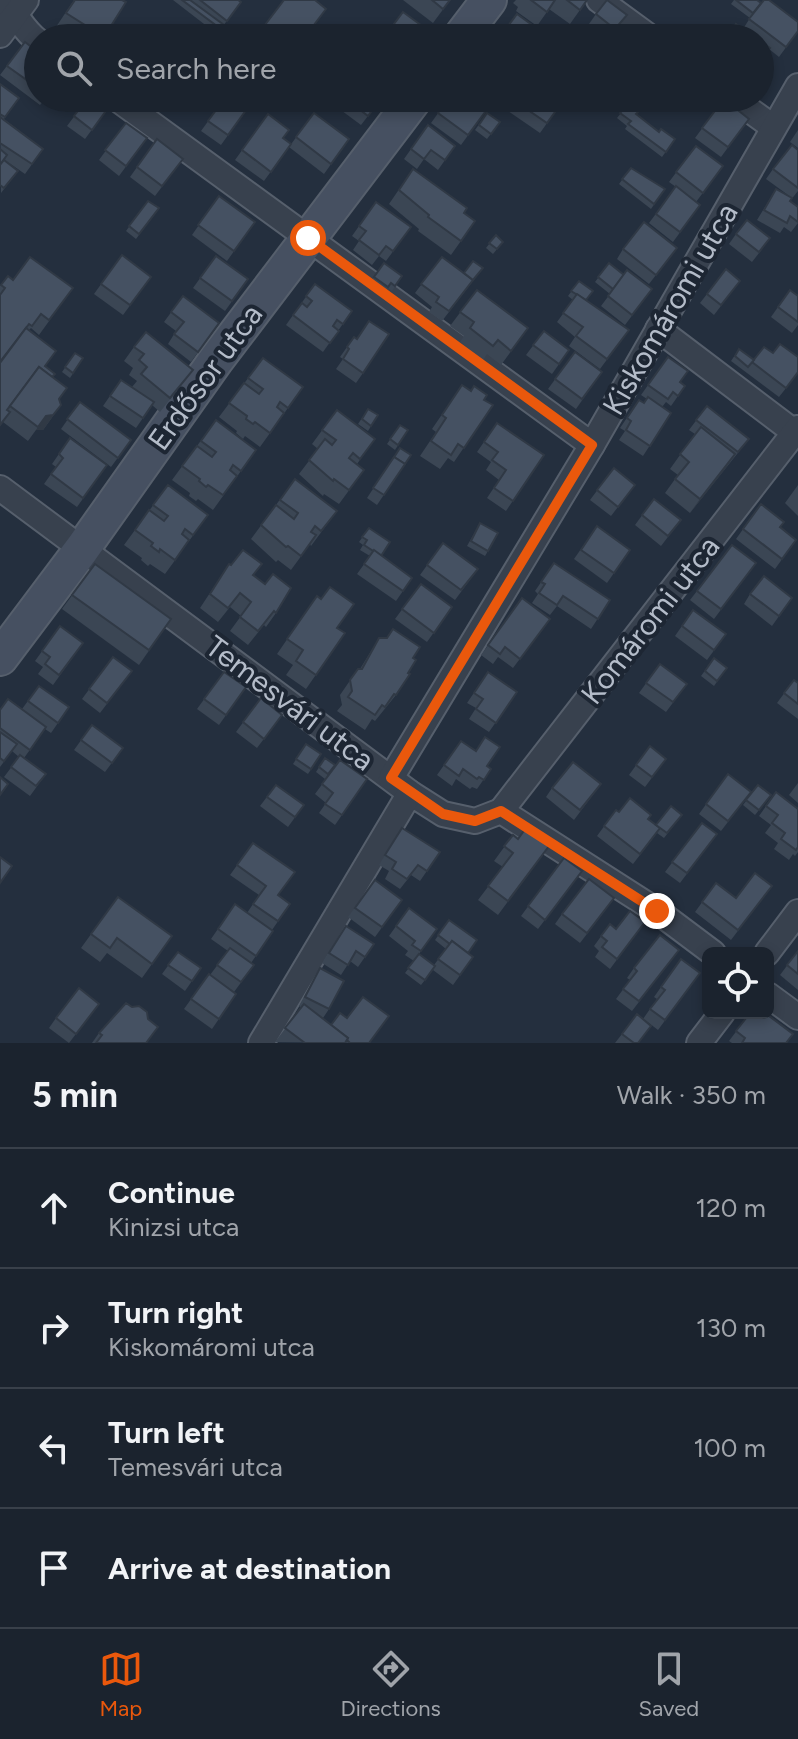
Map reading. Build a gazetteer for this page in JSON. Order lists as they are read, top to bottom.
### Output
{
  "streets": {
    "street": [
      "Kiskomáromi utca",
      "Erdősor utca",
      "Komáromi utca",
      "Temesvári utca"
    ]
  },
  "crossings": [
    ["Kiskomáromi utca", "Temesvári utca"],
    ["Erdősor utca", "Temesvári utca"],
    ["Komáromi utca", "Temesvári utca"]
  ],
  "page": {
    "search": "Search here",
    "heading": ["5 min", "Walk · 350 m"],
    "list": [
      ["Continue", "Kinizsi utca", "120 m"],
      ["Turn right", "Kiskomáromi utca", "130 m"],
      ["Turn left", "Temesvári utca", "100 m"],
      "Arrive at destination"
    ],
    "nav": ["Map", "Directions", "Saved"]
  }
}
